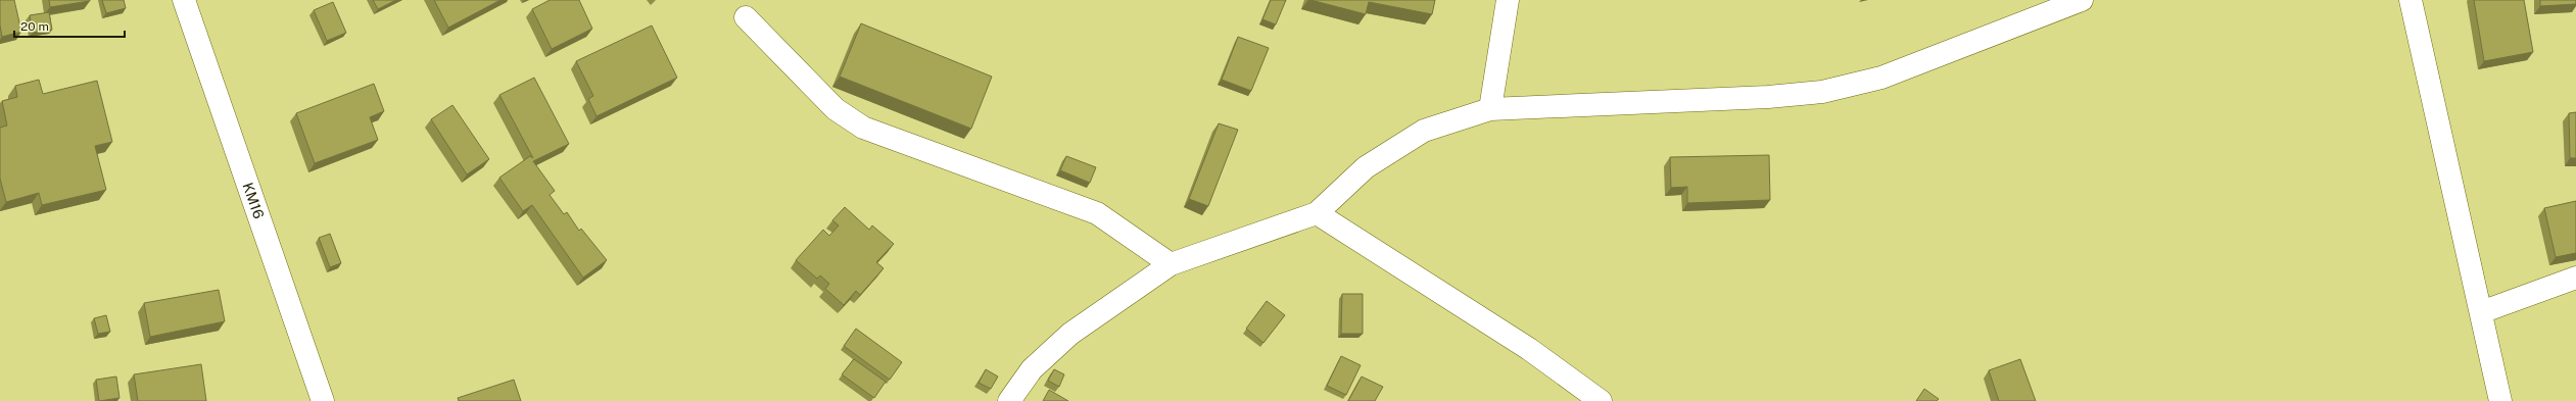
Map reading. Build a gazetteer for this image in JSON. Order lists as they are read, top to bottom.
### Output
{
  "streets": {
    "street": ["KM16"]
  },
  "scale_bar": "20 m"
}
